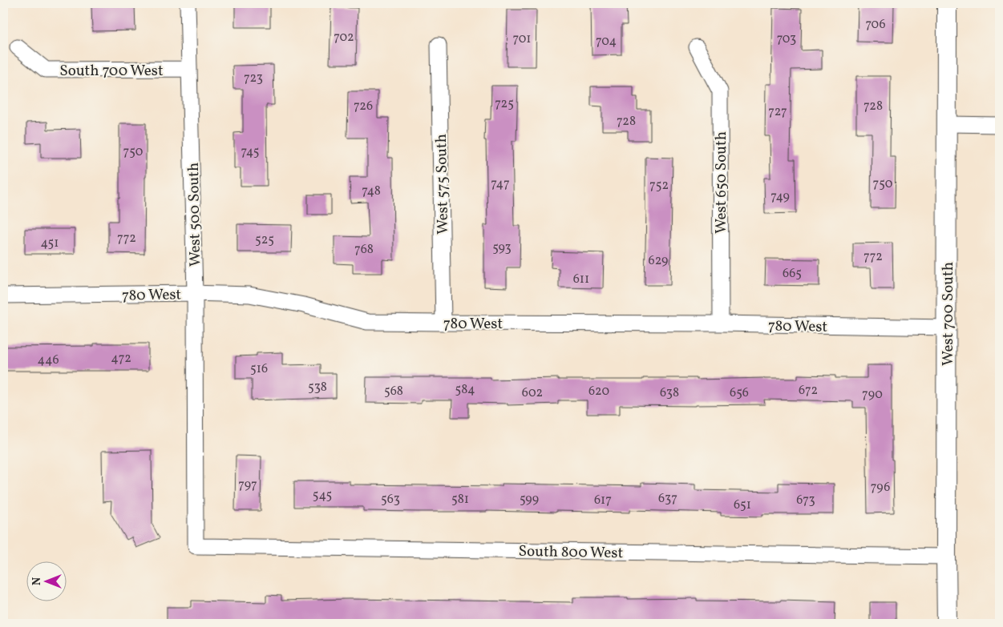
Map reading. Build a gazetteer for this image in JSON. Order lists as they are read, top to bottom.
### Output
{
  "streets": {
    "street": [
      "South 700 West",
      "West 650 South",
      "West 575 South",
      "West 500 South",
      "780 West",
      "West 700 South",
      "South 800 West"
    ]
  },
  "crossings": [
    ["South 700 West", "West 500 South"],
    ["West 650 South", "780 West"],
    ["West 575 South", "780 West"],
    ["West 500 South", "780 West"],
    ["West 500 South", "South 800 West"],
    ["780 West", "West 700 South"],
    ["West 700 South", "South 800 West"]
  ],
  "house_numbers": [
    "706",
    "702",
    "701",
    "703",
    "704",
    "723",
    "725",
    "726",
    "728",
    "727",
    "728",
    "750",
    "745",
    "747",
    "750",
    "752",
    "748",
    "749",
    "772",
    "525",
    "451",
    "593",
    "768",
    "772",
    "629",
    "665",
    "611",
    "472",
    "446",
    "516",
    "538",
    "584",
    "672",
    "568",
    "620",
    "602",
    "638",
    "656",
    "790",
    "797",
    "796",
    "545",
    "637",
    "563",
    "581",
    "599",
    "617",
    "673",
    "651"
  ],
  "north": "left"
}
